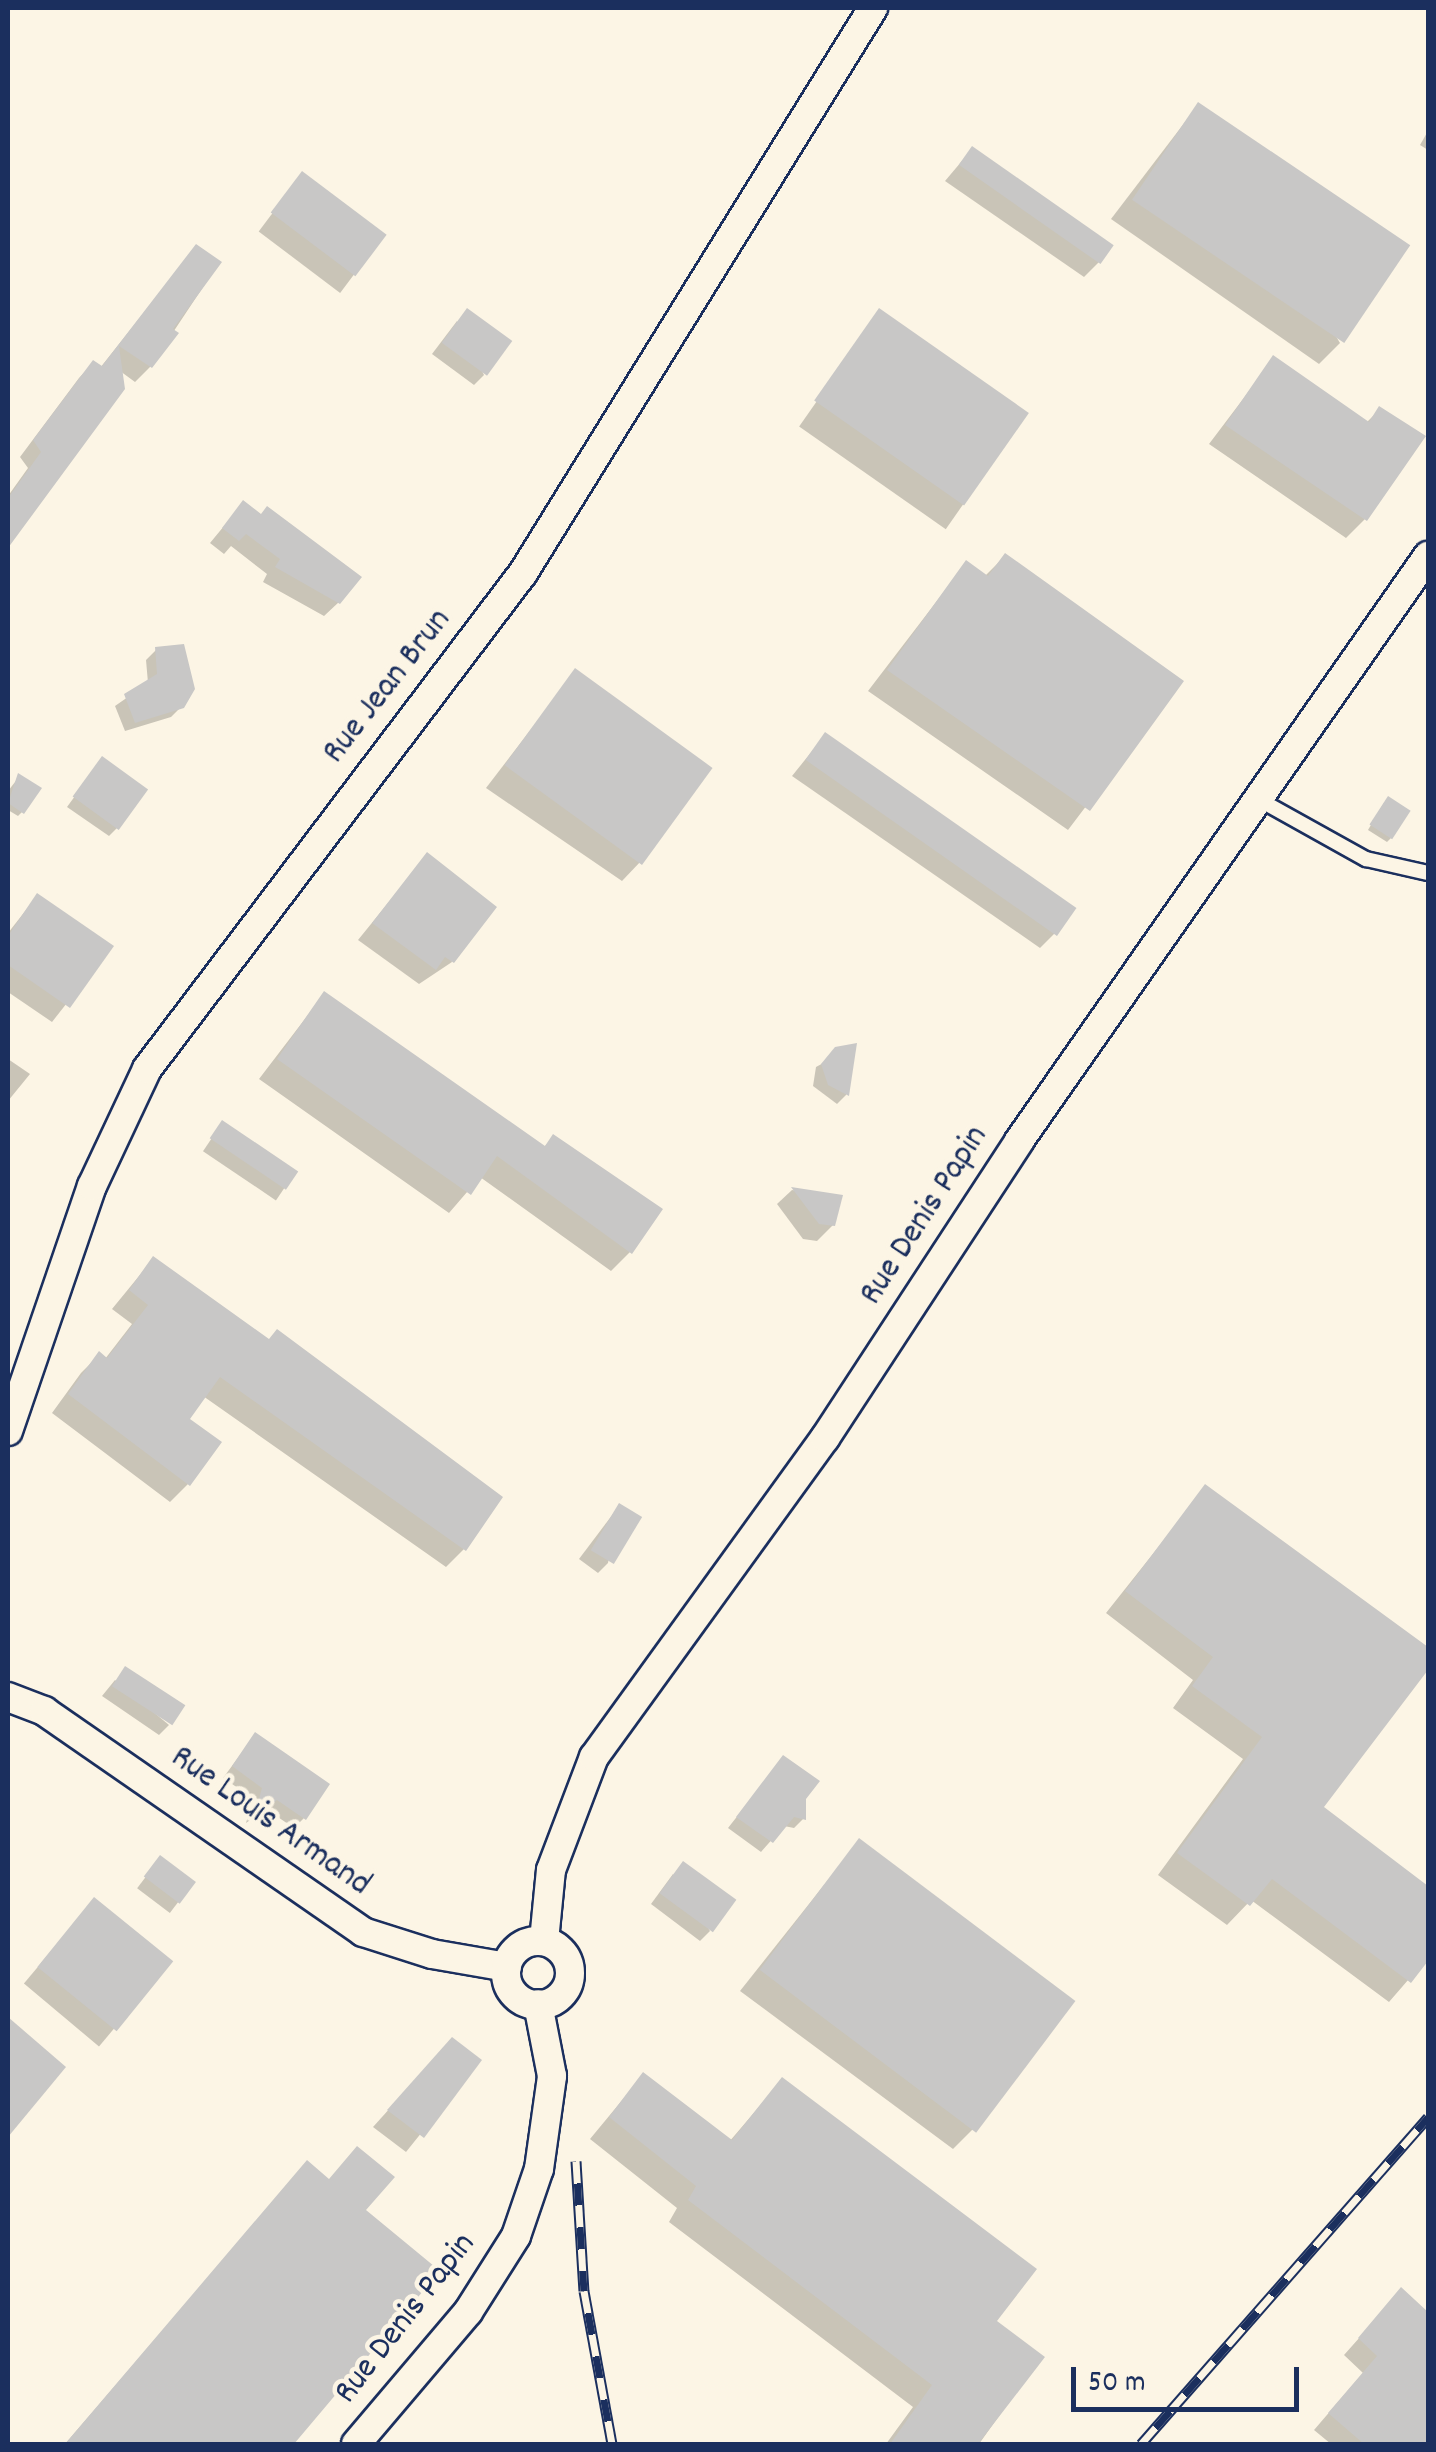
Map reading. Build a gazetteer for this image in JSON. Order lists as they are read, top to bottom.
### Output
{
  "streets": {
    "street": ["Rue Jean Brun", "Rue Denis Papin", "Rue Louis Armand"]
  },
  "crossings": [
    ["Rue Denis Papin", "Rue Louis Armand"]
  ],
  "scale_bar": "50 m"
}
